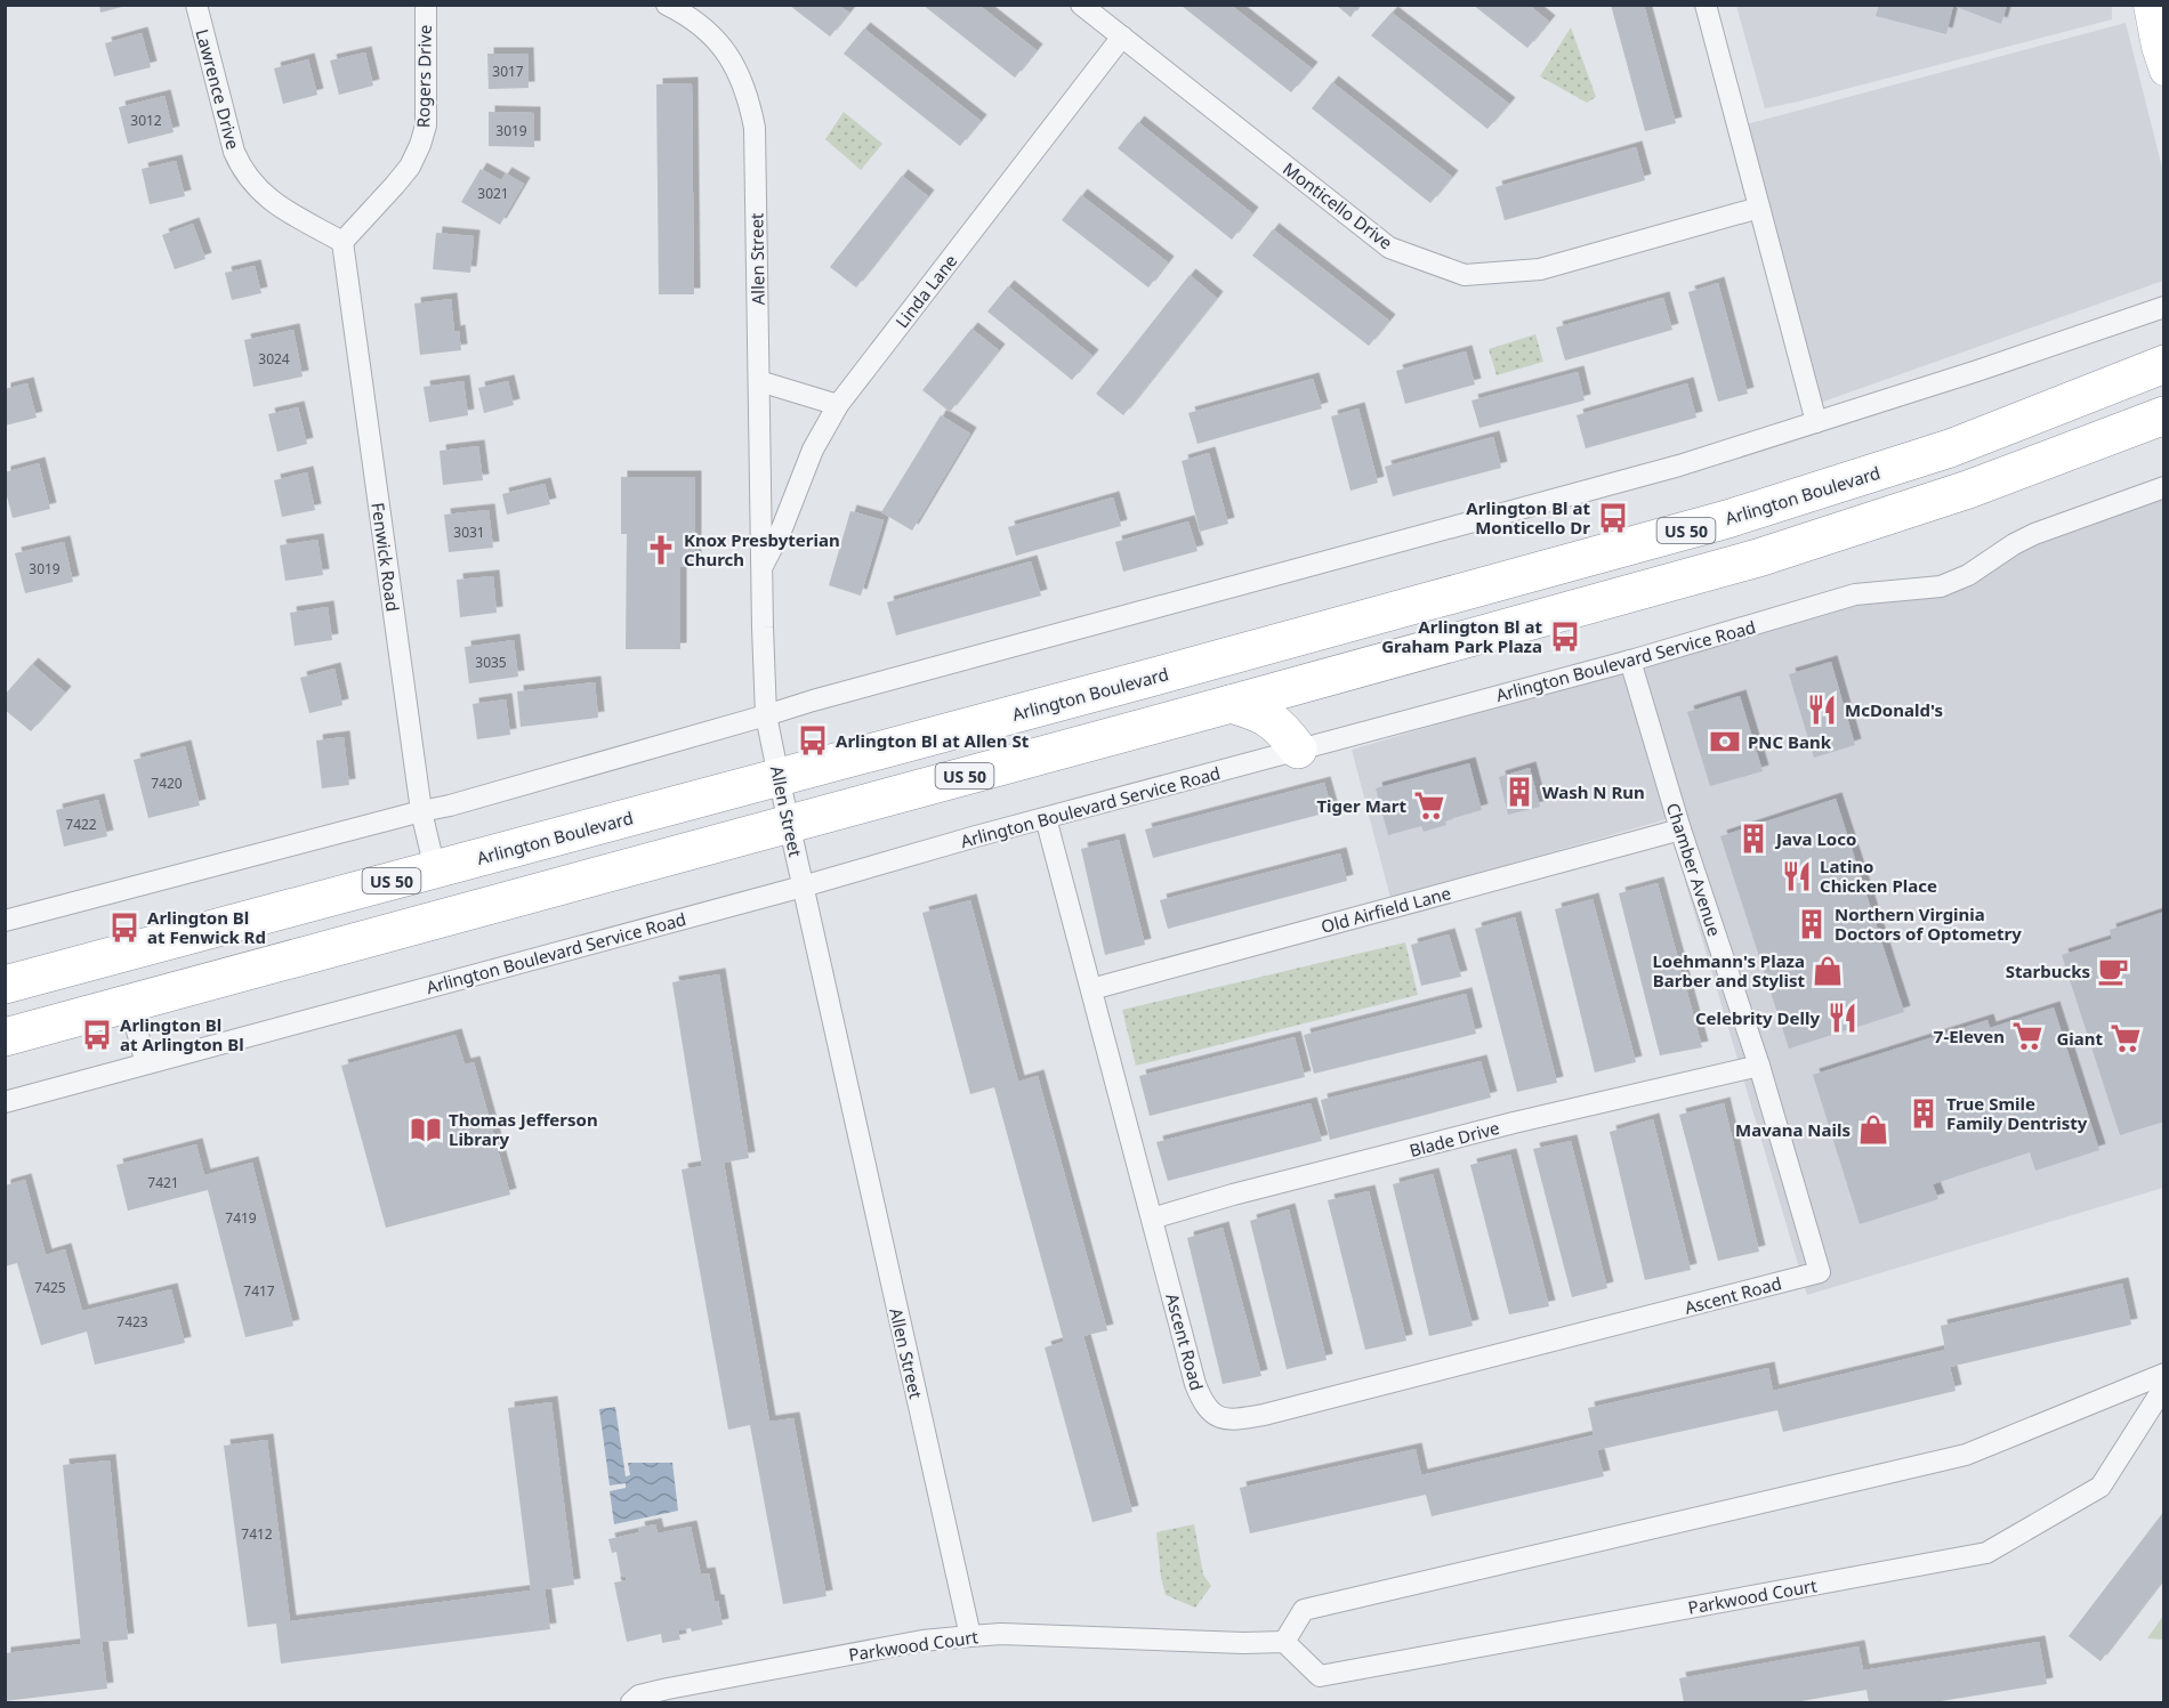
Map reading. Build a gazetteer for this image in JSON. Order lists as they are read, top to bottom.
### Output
{
  "streets": {
    "highway": ["Arlington Boulevard", "US 50"],
    "street": [
      "Rogers Drive",
      "Lawrence Drive",
      "Monticello Drive",
      "Allen Street",
      "Linda Lane",
      "Fenwick Road",
      "Arlington Boulevard Service Road",
      "Chamber Avenue",
      "Old Airfield Lane",
      "Blade Drive",
      "Ascent Road",
      "Parkwood Court"
    ]
  },
  "crossings": [
    ["Rogers Drive", "Lawrence Drive"],
    ["Rogers Drive", "Fenwick Road"],
    ["Lawrence Drive", "Fenwick Road"],
    ["Monticello Drive", "Linda Lane"],
    ["Allen Street", "Linda Lane"],
    ["Allen Street", "Arlington Boulevard"],
    ["Allen Street", "US 50"],
    ["Allen Street", "Arlington Boulevard Service Road"],
    ["Allen Street", "Parkwood Court"],
    ["Arlington Boulevard", "Fenwick Road"],
    ["Arlington Boulevard Service Road", "Chamber Avenue"],
    ["Arlington Boulevard Service Road", "Ascent Road"],
    ["Chamber Avenue", "Old Airfield Lane"],
    ["Chamber Avenue", "Blade Drive"],
    ["Chamber Avenue", "Ascent Road"],
    ["Old Airfield Lane", "Ascent Road"],
    ["Blade Drive", "Ascent Road"]
  ],
  "places": {
    "bus stop": [
      "Arlington Bl at Monticello Dr",
      "Arlington Bl at Graham Park Plaza",
      "Arlington Bl at Allen St",
      "Arlington Bl at Fenwick Rd",
      "Arlington Bl at Arlington Bl"
    ],
    "church": ["Knox Presbyterian Church"],
    "restaurant": ["McDonald's", "Latino Chicken Place", "Celebrity Delly"],
    "bank": ["PNC Bank"],
    "building": [
      "Wash N Run",
      "Java Loco",
      "Northern Virginia Doctors of Optometry",
      "True Smile Family Dentristy"
    ],
    "supermarket": ["Tiger Mart", "7-Eleven", "Giant"],
    "shop": ["Loehmann's Plaza Barber and Stylist", "Mavana Nails"],
    "cafe": ["Starbucks"],
    "library": ["Thomas Jefferson Library"]
  },
  "house_numbers": [
    "3017",
    "3012",
    "3019",
    "3021",
    "3024",
    "3031",
    "3019",
    "3035",
    "7420",
    "7422",
    "7421",
    "7419",
    "7425",
    "7417",
    "7423",
    "7412"
  ]
}
